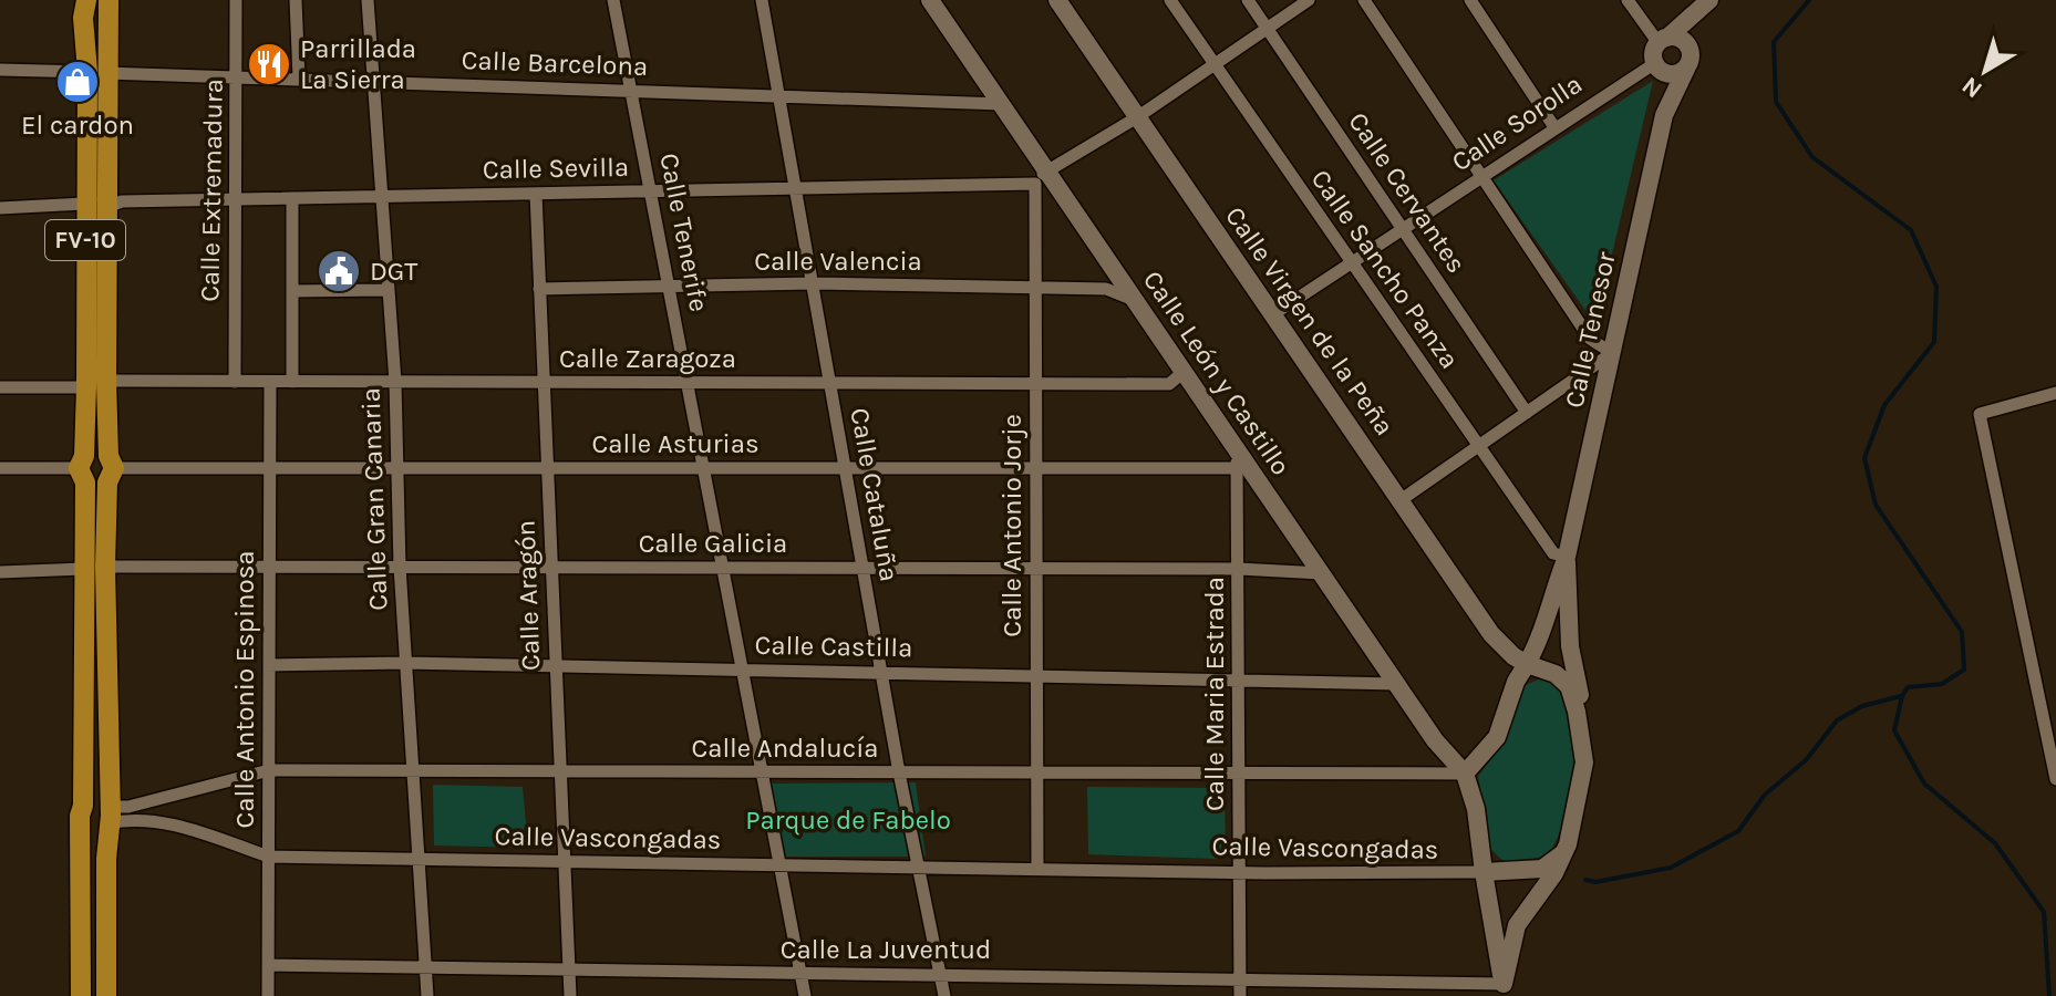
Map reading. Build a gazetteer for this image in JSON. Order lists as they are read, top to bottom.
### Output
{
  "streets": {
    "main road": ["FV-10"],
    "street": [
      "Calle Barcelona",
      "Calle Sorolla",
      "Calle Sevilla",
      "Calle Extremadura",
      "Calle Cervantes",
      "Calle Tenerife",
      "Calle Valencia",
      "Calle Sancho Panza",
      "Calle Virgen de la Peña",
      "Calle Tenesor",
      "Calle Zaragoza",
      "Calle León y Castillo",
      "Calle Asturias",
      "Calle Cataluña",
      "Calle Gran Canaria",
      "Calle Antonio Jorje",
      "Calle Galicia",
      "Calle Aragón",
      "Calle Castilla",
      "Calle Antonio Espinosa",
      "Calle Maria Estrada",
      "Calle Andalucía",
      "Calle Vascongadas",
      "Calle La Juventud"
    ]
  },
  "crossings": [
    ["Calle Barcelona", "Calle Extremadura"],
    ["Calle Barcelona", "Calle Tenerife"],
    ["Calle Barcelona", "FV-10"],
    ["Calle Barcelona", "Calle León y Castillo"],
    ["Calle Barcelona", "Calle Cataluña"],
    ["Calle Barcelona", "Calle Gran Canaria"],
    ["Calle Sorolla", "Calle Cervantes"],
    ["Calle Sorolla", "Calle Sancho Panza"],
    ["Calle Sorolla", "Calle Virgen de la Peña"],
    ["Calle Sorolla", "Calle Tenesor"],
    ["Calle Sevilla", "Calle Extremadura"],
    ["Calle Sevilla", "Calle Tenerife"],
    ["Calle Sevilla", "FV-10"],
    ["Calle Sevilla", "Calle León y Castillo"],
    ["Calle Sevilla", "Calle Cataluña"],
    ["Calle Sevilla", "Calle Gran Canaria"],
    ["Calle Sevilla", "Calle Antonio Jorje"],
    ["Calle Sevilla", "Calle Aragón"],
    ["Calle Extremadura", "Calle Zaragoza"],
    ["Calle Tenerife", "Calle Valencia"],
    ["Calle Tenerife", "Calle Zaragoza"],
    ["Calle Tenerife", "Calle Asturias"],
    ["Calle Tenerife", "Calle Galicia"],
    ["Calle Tenerife", "Calle Castilla"],
    ["Calle Tenerife", "Calle Andalucía"],
    ["Calle Tenerife", "Calle Vascongadas"],
    ["Calle Tenerife", "Calle La Juventud"],
    ["FV-10", "Calle Zaragoza"],
    ["FV-10", "Calle Asturias"],
    ["FV-10", "Calle Galicia"],
    ["FV-10", "Calle Andalucía"],
    ["FV-10", "Calle Vascongadas"],
    ["Calle Valencia", "Calle León y Castillo"],
    ["Calle Valencia", "Calle Cataluña"],
    ["Calle Valencia", "Calle Antonio Jorje"],
    ["Calle Valencia", "Calle Aragón"],
    ["Calle Sancho Panza", "Calle Tenesor"],
    ["Calle Virgen de la Peña", "Calle Tenesor"],
    ["Calle Tenesor", "Calle León y Castillo"],
    ["Calle Tenesor", "Calle Andalucía"],
    ["Calle Zaragoza", "Calle León y Castillo"],
    ["Calle Zaragoza", "Calle Cataluña"],
    ["Calle Zaragoza", "Calle Gran Canaria"],
    ["Calle Zaragoza", "Calle Antonio Jorje"],
    ["Calle Zaragoza", "Calle Aragón"],
    ["Calle Zaragoza", "Calle Antonio Espinosa"],
    ["Calle León y Castillo", "Calle Antonio Jorje"],
    ["Calle León y Castillo", "Calle Galicia"],
    ["Calle León y Castillo", "Calle Castilla"],
    ["Calle León y Castillo", "Calle Maria Estrada"],
    ["Calle León y Castillo", "Calle Andalucía"],
    ["Calle Asturias", "Calle Cataluña"],
    ["Calle Asturias", "Calle Gran Canaria"],
    ["Calle Asturias", "Calle Antonio Jorje"],
    ["Calle Asturias", "Calle Aragón"],
    ["Calle Asturias", "Calle Antonio Espinosa"],
    ["Calle Asturias", "Calle Maria Estrada"],
    ["Calle Cataluña", "Calle Galicia"],
    ["Calle Cataluña", "Calle Castilla"],
    ["Calle Cataluña", "Calle Andalucía"],
    ["Calle Cataluña", "Calle Vascongadas"],
    ["Calle Cataluña", "Calle La Juventud"],
    ["Calle Gran Canaria", "Calle Galicia"],
    ["Calle Gran Canaria", "Calle Castilla"],
    ["Calle Gran Canaria", "Calle Andalucía"],
    ["Calle Gran Canaria", "Calle Vascongadas"],
    ["Calle Gran Canaria", "Calle La Juventud"],
    ["Calle Antonio Jorje", "Calle Galicia"],
    ["Calle Antonio Jorje", "Calle Castilla"],
    ["Calle Antonio Jorje", "Calle Andalucía"],
    ["Calle Antonio Jorje", "Calle Vascongadas"],
    ["Calle Galicia", "Calle Aragón"],
    ["Calle Galicia", "Calle Antonio Espinosa"],
    ["Calle Galicia", "Calle Maria Estrada"],
    ["Calle Aragón", "Calle Castilla"],
    ["Calle Aragón", "Calle Andalucía"],
    ["Calle Aragón", "Calle Vascongadas"],
    ["Calle Aragón", "Calle La Juventud"],
    ["Calle Castilla", "Calle Antonio Espinosa"],
    ["Calle Castilla", "Calle Maria Estrada"],
    ["Calle Antonio Espinosa", "Calle Andalucía"],
    ["Calle Antonio Espinosa", "Calle Vascongadas"],
    ["Calle Antonio Espinosa", "Calle La Juventud"],
    ["Calle Maria Estrada", "Calle Andalucía"],
    ["Calle Maria Estrada", "Calle Vascongadas"],
    ["Calle Maria Estrada", "Calle La Juventud"],
    ["Calle Andalucía", "Calle Vascongadas"]
  ],
  "parks": ["Parque de Fabelo"],
  "places": {
    "restaurant": ["Parrillada La Sierra"],
    "shop": ["El cardon"],
    "public building": ["DGT"]
  },
  "north": "bottom left"
}
